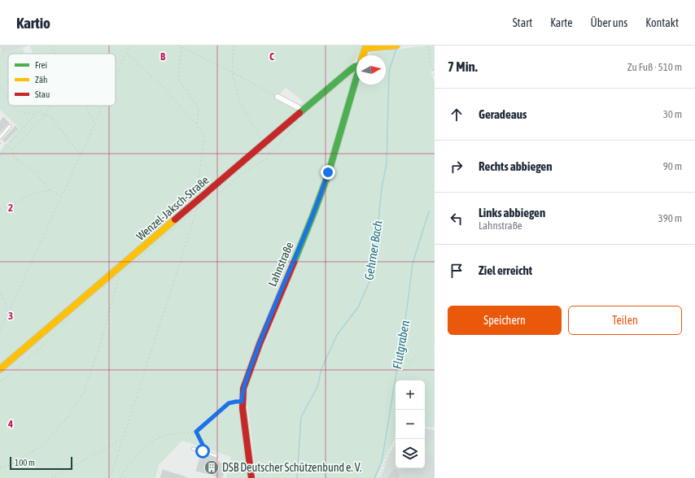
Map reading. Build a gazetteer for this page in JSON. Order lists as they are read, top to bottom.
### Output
{
  "streets": {
    "street": ["Wenzel-Jaksch-Straße", "Lahnstraße"]
  },
  "water": ["Gehrner Bach", "Flutgraben"],
  "places": {
    "building": ["DSB Deutscher Schützenbund e. V."]
  },
  "legend": ["Frei", "Zäh", "Stau"],
  "scale_bar": "100 m",
  "north": "right",
  "page": {
    "header": "Kartio",
    "nav": [
      "Start",
      "Karte",
      "Über uns",
      "Kontakt"
    ],
    "heading": ["7 Min.", "Zu Fuß · 510 m"],
    "list": [
      ["Geradeaus", "30 m"],
      ["Rechts abbiegen", "90 m"],
      ["Links abbiegen", "Lahnstraße", "390 m"],
      "Ziel erreicht"
    ],
    "buttons": ["Speichern", "Teilen"],
    "map_buttons": ["+", "−"],
    "scale": "100 m"
  },
  "grid": {
    "columns": ["B", "C"],
    "rows": ["2", "3", "4"]
  }
}
